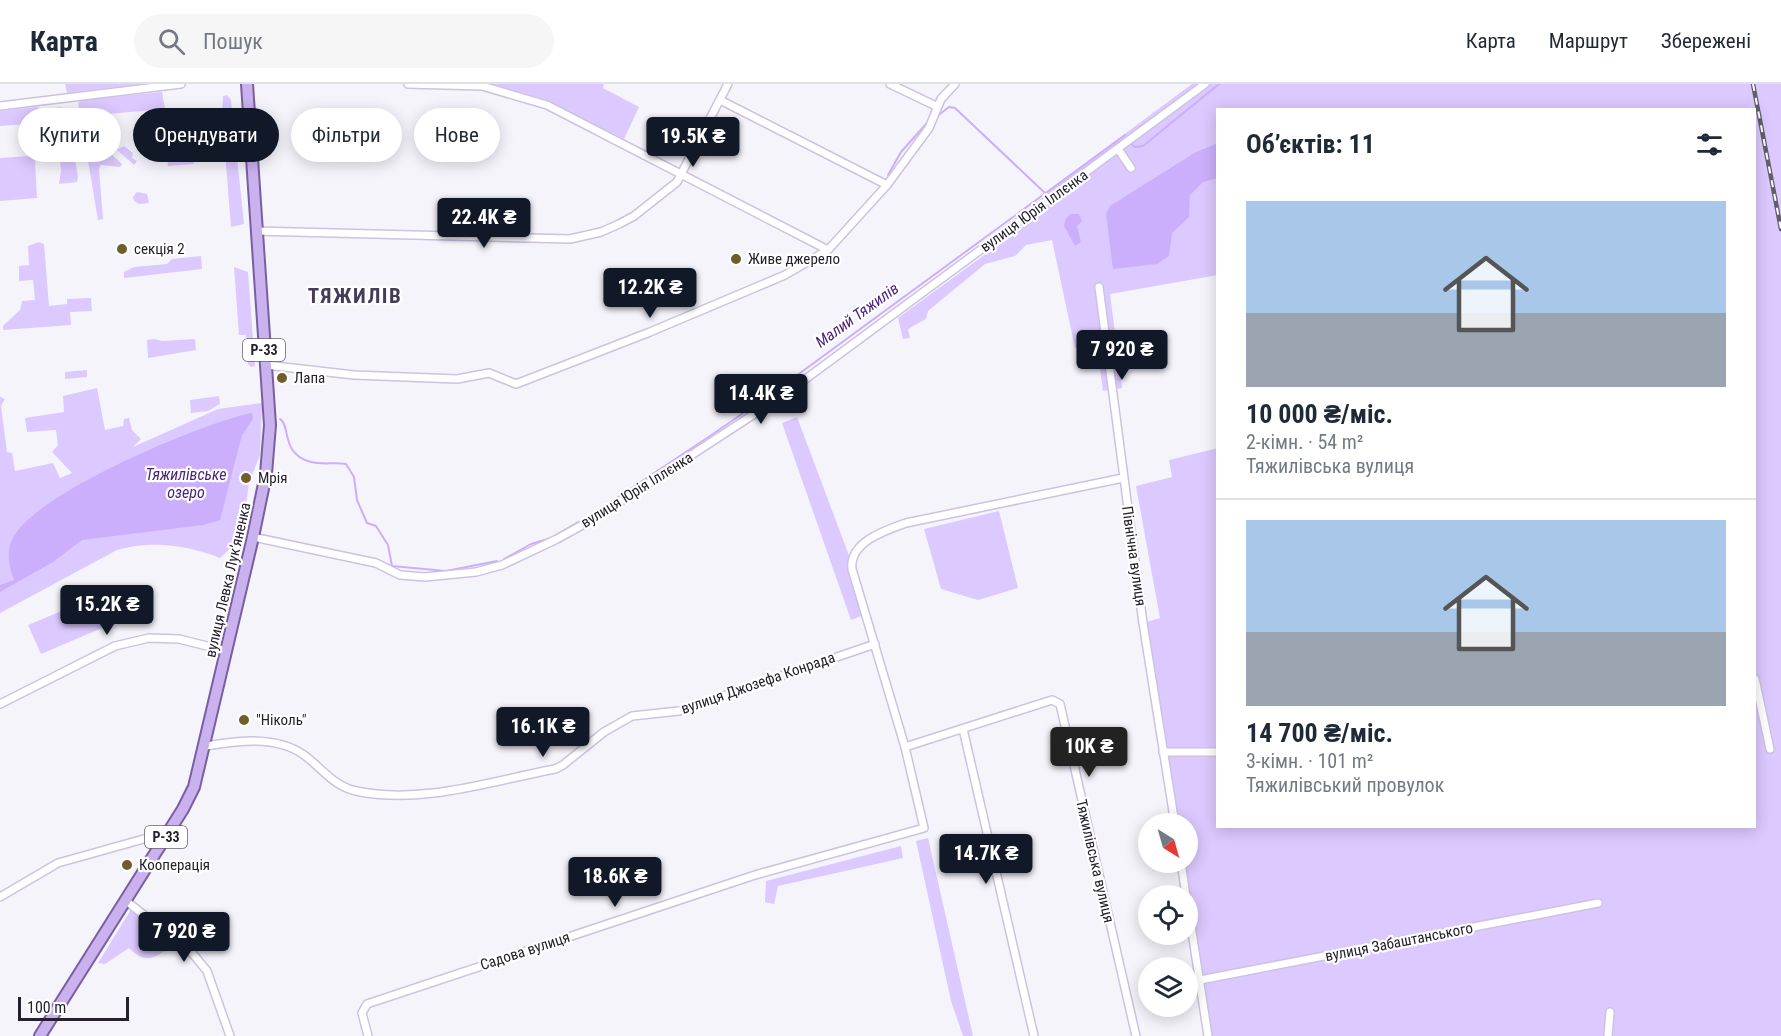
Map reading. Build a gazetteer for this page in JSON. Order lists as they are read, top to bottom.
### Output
{
  "streets": {
    "main road": ["Р-33", "вулиця Левка Лукʼяненка"],
    "street": [
      "вулиця Юрія Іллєнка",
      "Північна вулиця",
      "вулиця Джозефа Конрада",
      "Тяжилівська вулиця",
      "вулиця Забаштанського",
      "Садова вулиця"
    ]
  },
  "crossings": [
    ["вулиця Юрія Іллєнка", "вулиця Левка Лукʼяненка"],
    ["вулиця Левка Лукʼяненка", "вулиця Джозефа Конрада"],
    ["Тяжилівська вулиця", "Садова вулиця"]
  ],
  "districts": ["ТЯЖИЛІВ"],
  "water": ["Малий Тяжилів", "Тяжилівське озеро"],
  "places": [
    "секція 2",
    "Живе джерело",
    "Лапа",
    "Мрія",
    "\"Ніколь\"",
    "Кооперація"
  ],
  "scale_bar": "100 m",
  "north": "bottom right",
  "page": {
    "header": "Карта",
    "search": "Пошук",
    "nav": ["Карта", "Маршрут", "Збережені"],
    "chip": [
      "Купити",
      "Орендувати",
      "Фільтри",
      "Нове"
    ],
    "heading": "Об’єктів: 11",
    "price": [
      "19.5K ₴",
      "22.4K ₴",
      "12.2K ₴",
      "7 920 ₴",
      "14.4K ₴",
      "15.2K ₴",
      "16.1K ₴",
      "10K ₴",
      "14.7K ₴",
      "18.6K ₴",
      "7 920 ₴"
    ],
    "list": [
      {
        "name": "10 000 ₴/міс.",
        "note": "2-кімн. · 54 m² · Тяжилівська вулиця"
      },
      {
        "name": "14 700 ₴/міс.",
        "note": "3-кімн. · 101 m² · Тяжилівський провулок"
      }
    ],
    "scale": "100 m"
  }
}
